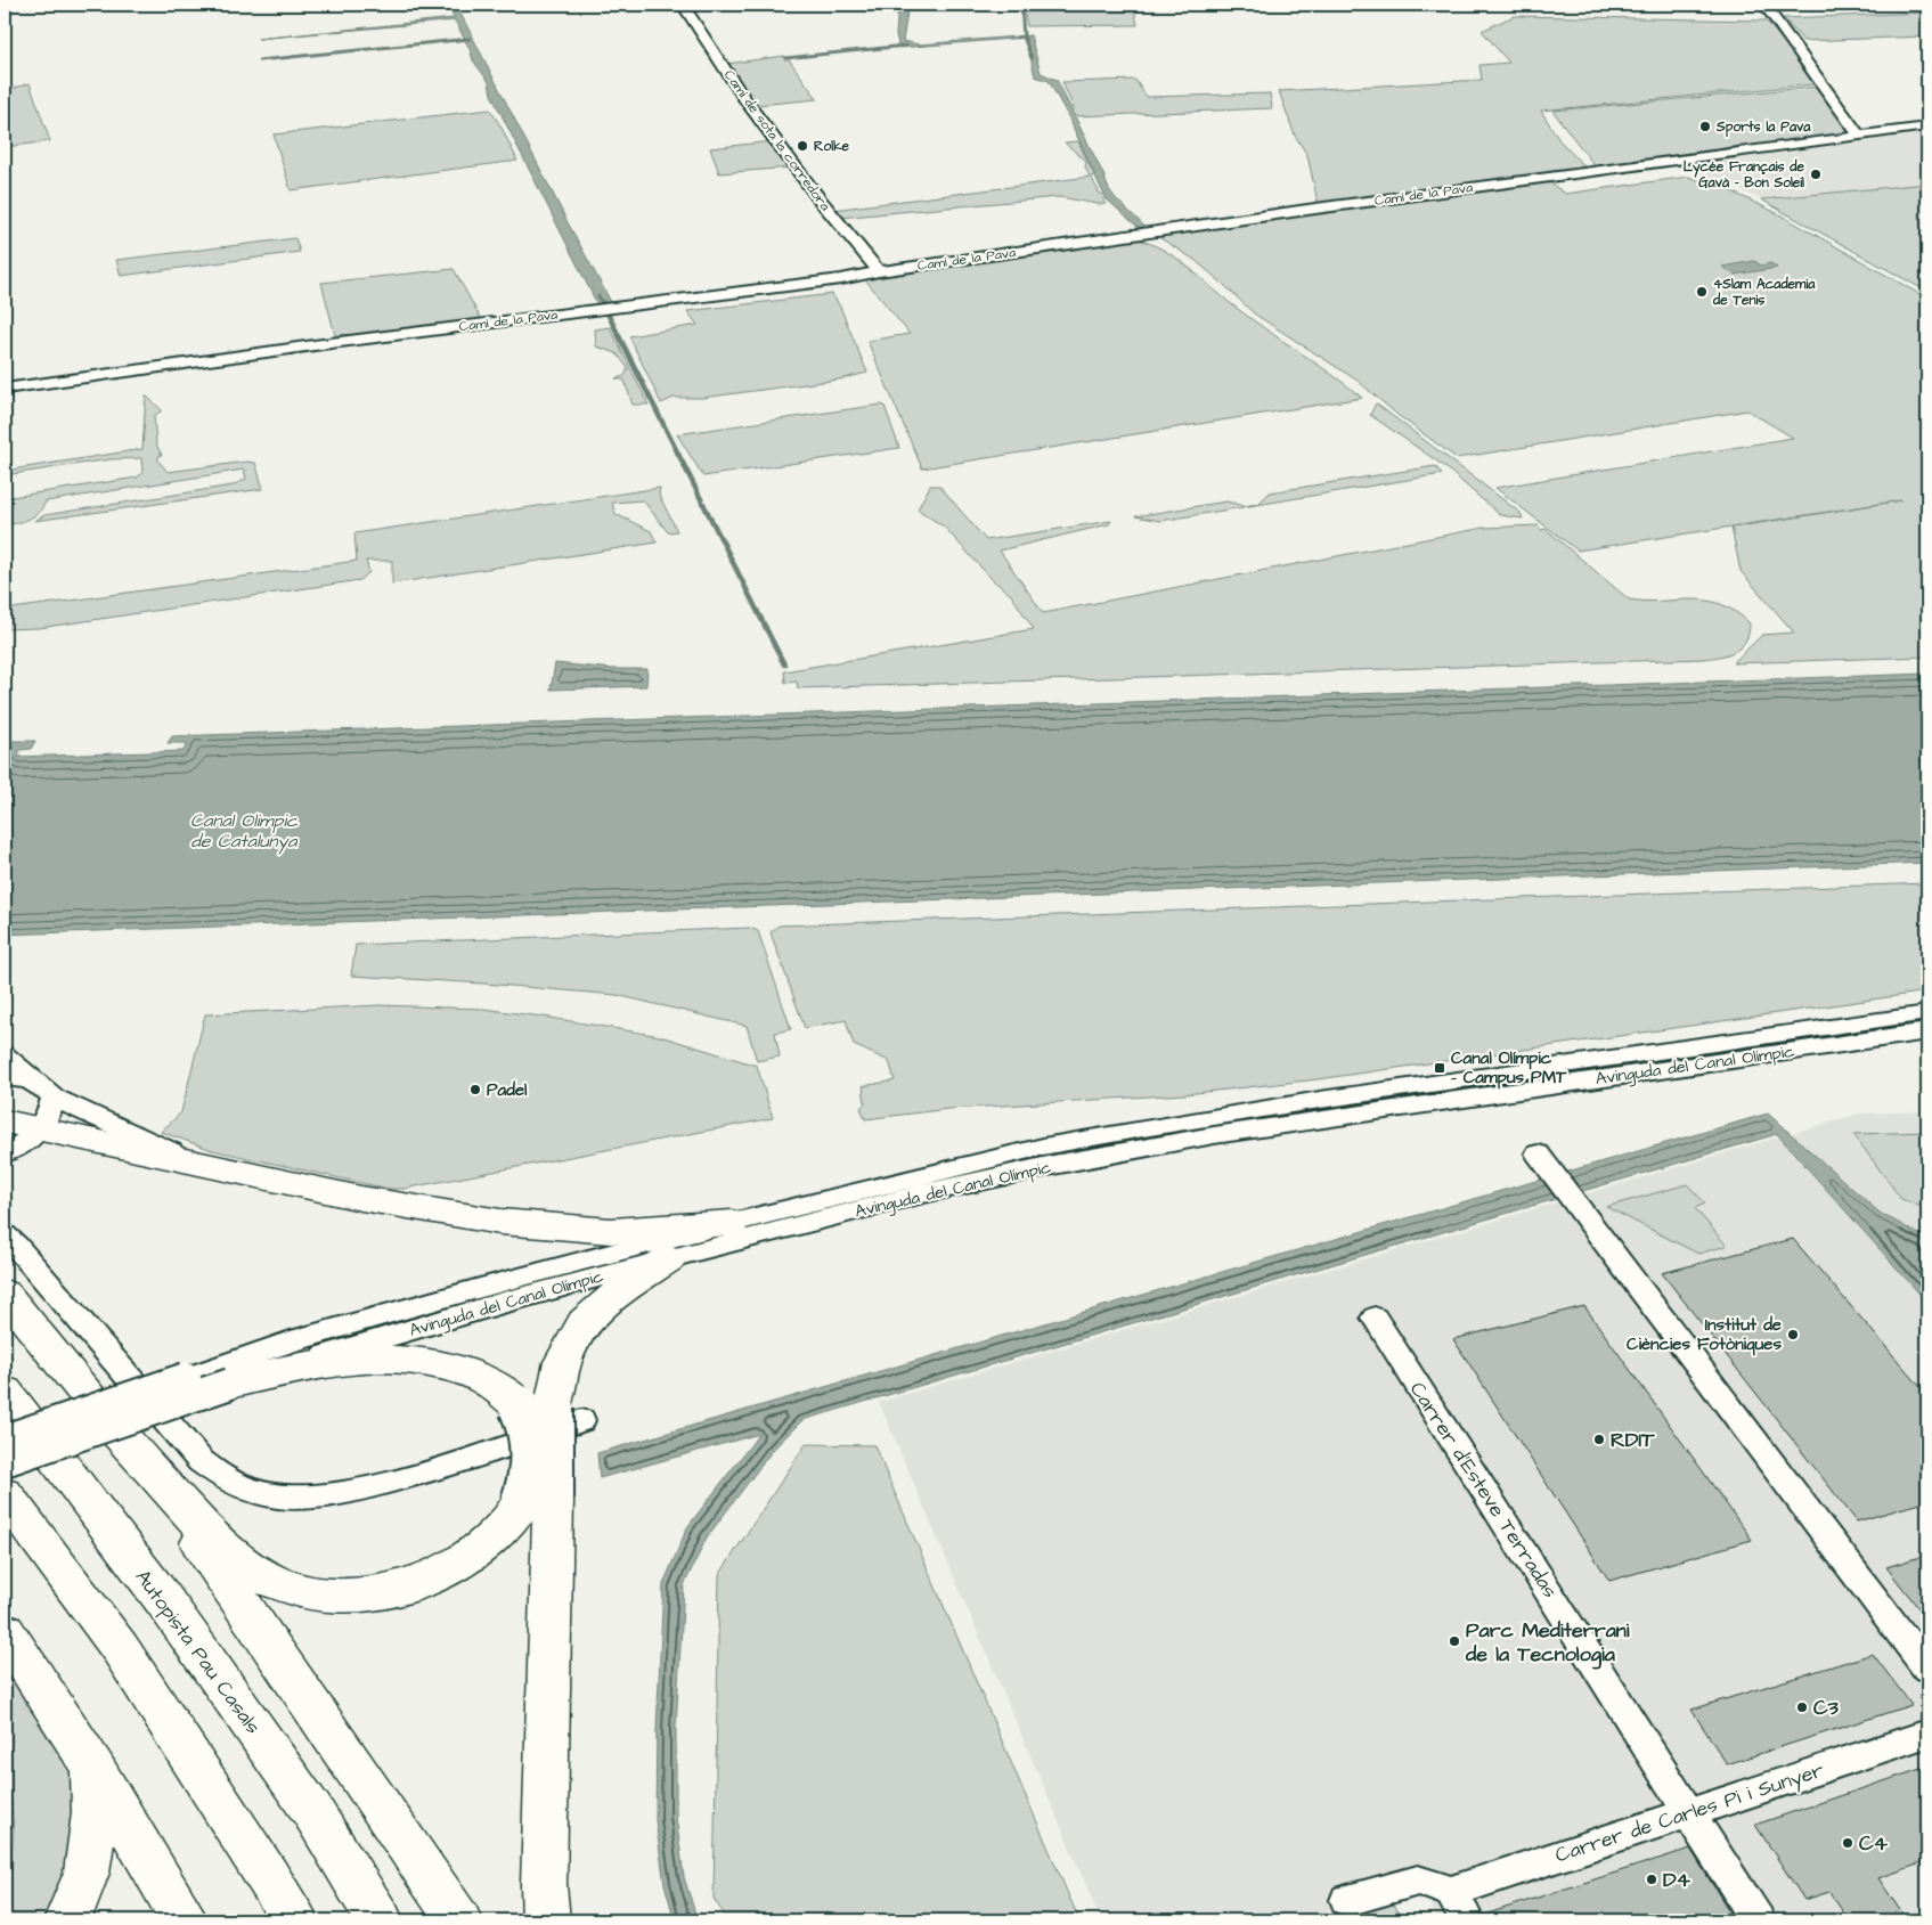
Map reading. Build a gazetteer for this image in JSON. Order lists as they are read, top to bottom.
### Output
{
  "streets": {
    "highway": ["Autopista Pau Casals"],
    "street": [
      "Camí de sota la corredora",
      "Camí de la Pava",
      "Avinguda del Canal Olímpic",
      "Carrer d'Esteve Terradas",
      "Carrer de Carles Pi i Sunyer"
    ]
  },
  "crossings": [
    ["Camí de sota la corredora", "Camí de la Pava"],
    ["Carrer d'Esteve Terradas", "Carrer de Carles Pi i Sunyer"]
  ],
  "water": ["Canal Olimpic de Catalunya"],
  "places": {
    "other": [
      "Sports la Pava",
      "Rolke",
      "Lycée Français de Gavà - Bon Soleil",
      "4Slam Academia de Tenis",
      "Padel",
      "Institut de Ciències Fotòniques",
      "RDIT",
      "Parc Mediterrani de la Tecnologia",
      "C3",
      "C4",
      "D4"
    ],
    "transit": ["Canal Olímpic - Campus PMT"]
  }
}
